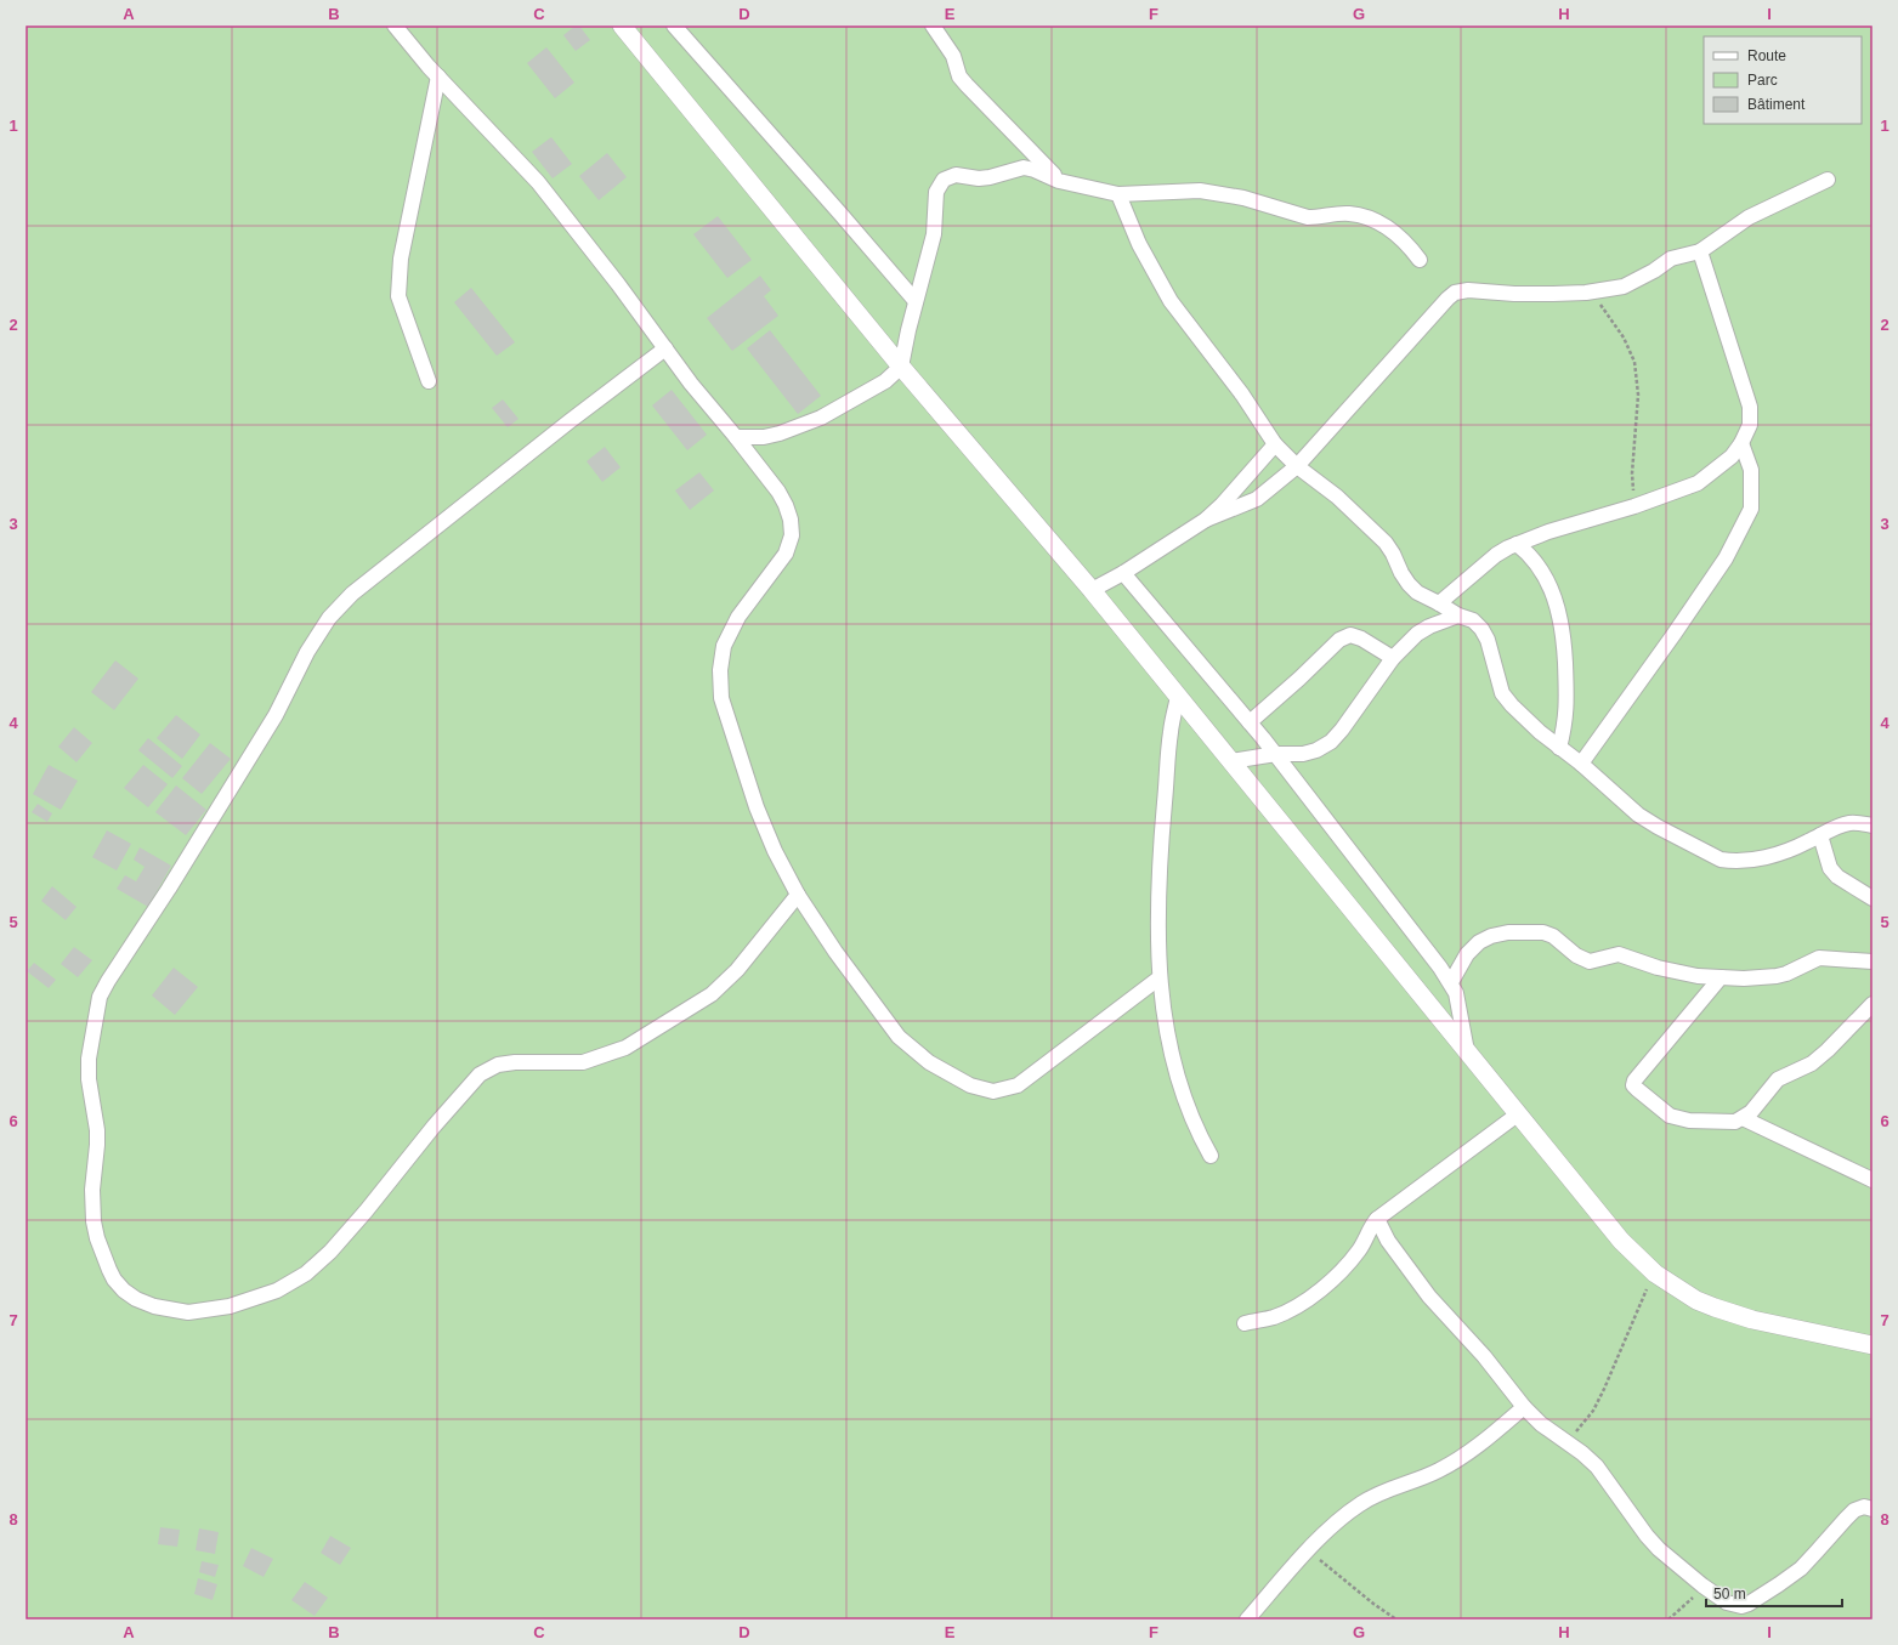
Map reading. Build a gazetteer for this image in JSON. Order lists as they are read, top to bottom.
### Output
{
  "legend": ["Route", "Parc", "Bâtiment"],
  "scale_bar": "50 m",
  "grid": {
    "columns": [
      "A",
      "B",
      "C",
      "D",
      "E",
      "F",
      "G",
      "H",
      "I"
    ],
    "rows": [
      "1",
      "2",
      "3",
      "4",
      "5",
      "6",
      "7",
      "8"
    ]
  }
}
